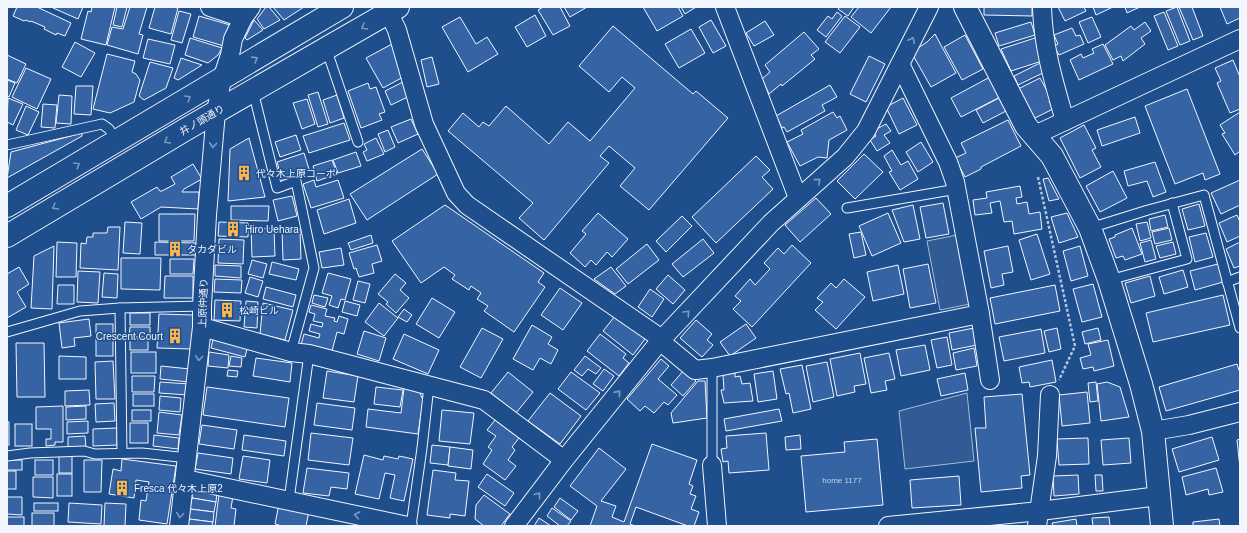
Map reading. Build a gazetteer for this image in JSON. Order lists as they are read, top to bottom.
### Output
{
  "streets": {
    "main road": ["井ノ頭通り"],
    "street": ["上原仲通り"]
  },
  "crossings": [
    ["井ノ頭通り", "上原仲通り"]
  ],
  "one_way": ["上原仲通り"],
  "places": {
    "building": [
      "代々木上原コーポ",
      "Hiro Uehara",
      "タカダビル",
      "松崎ビル",
      "Crescent Court",
      "Fresca 代々木上原2"
    ]
  },
  "house_numbers": ["home 1177"]
}
